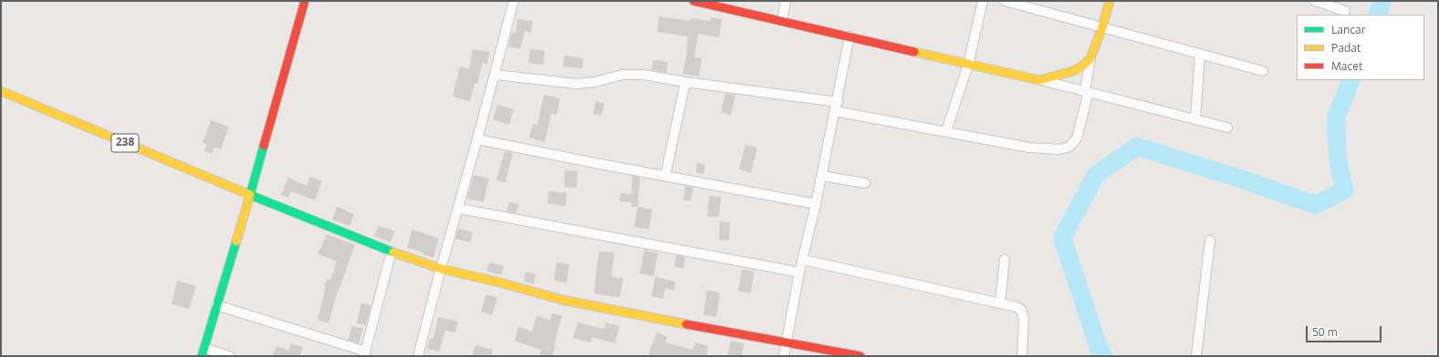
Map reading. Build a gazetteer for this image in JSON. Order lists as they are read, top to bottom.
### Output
{
  "streets": {
    "street": ["238"]
  },
  "legend": ["Lancar", "Padat", "Macet"],
  "scale_bar": "50 m"
}
